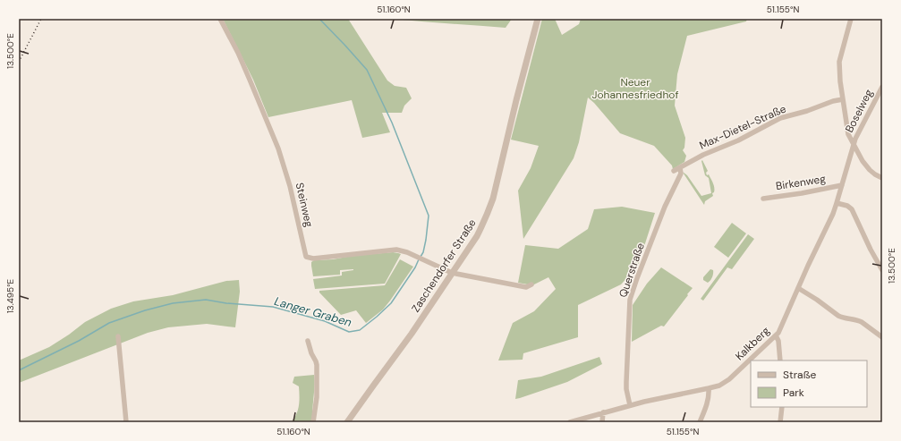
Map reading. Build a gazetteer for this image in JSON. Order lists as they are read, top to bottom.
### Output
{
  "streets": {
    "street": [
      "Boselweg",
      "Max-Dietel-Straße",
      "Birkenweg",
      "Steinweg",
      "Zaschendorfer Straße",
      "Querstraße",
      "Kalkberg"
    ]
  },
  "crossings": [
    ["Boselweg", "Kalkberg"],
    ["Max-Dietel-Straße", "Querstraße"],
    ["Birkenweg", "Kalkberg"],
    ["Steinweg", "Zaschendorfer Straße"],
    ["Querstraße", "Kalkberg"]
  ],
  "water": ["Langer Graben"],
  "parks": ["Neuer Johannesfriedhof"],
  "legend": ["Straße", "Park"],
  "coordinates": [
    "51.160°N",
    "51.155°N",
    "13.500°E",
    "13.495°E"
  ]
}
